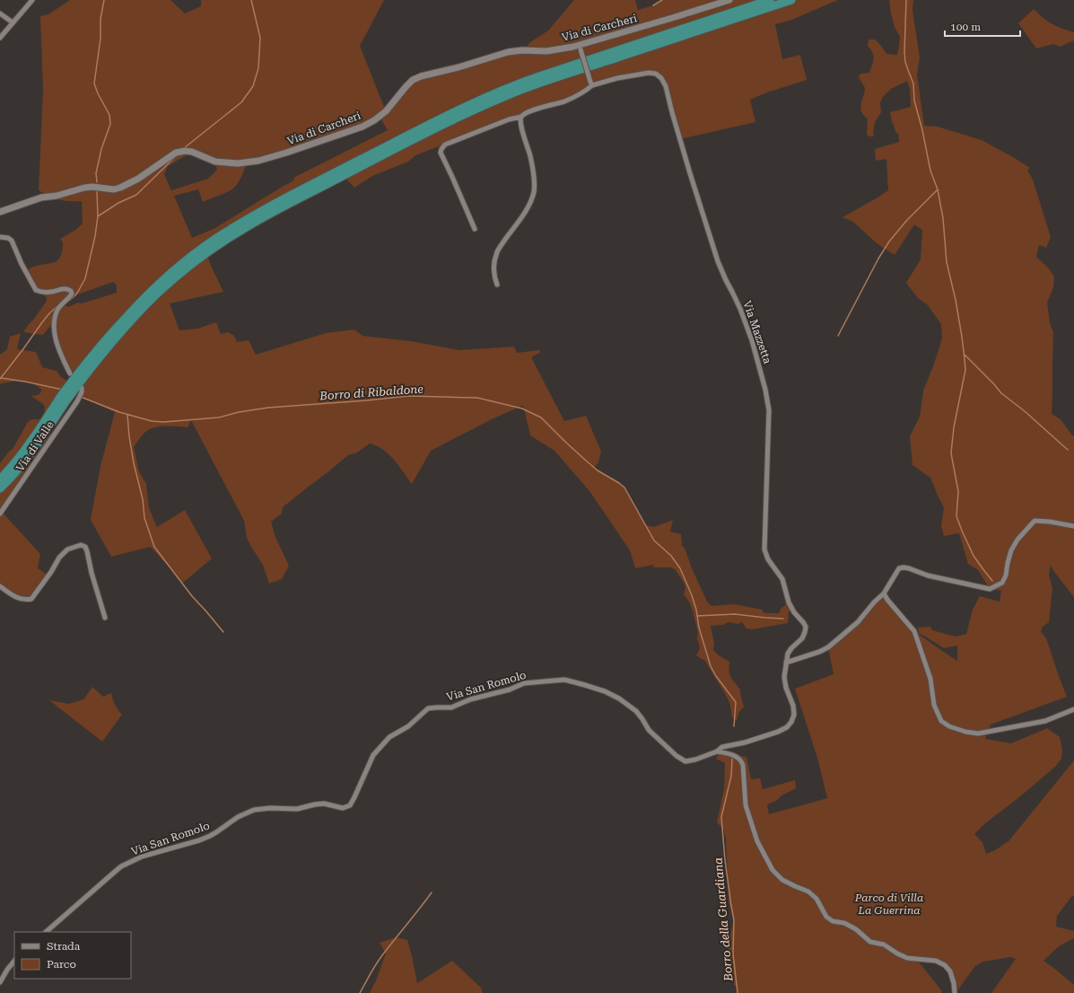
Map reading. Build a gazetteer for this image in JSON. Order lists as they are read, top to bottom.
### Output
{
  "streets": {
    "street": [
      "Via di Carcheri",
      "Via Mazzetta",
      "Via di Valle",
      "Via San Romolo"
    ]
  },
  "crossings": [
    ["Via Mazzetta", "Via San Romolo"]
  ],
  "water": ["Borro di Ribaldone", "Borro della Guardiana"],
  "parks": ["Parco di Villa La Guerrina"],
  "legend": ["Strada", "Parco"],
  "scale_bar": "100 m"
}
